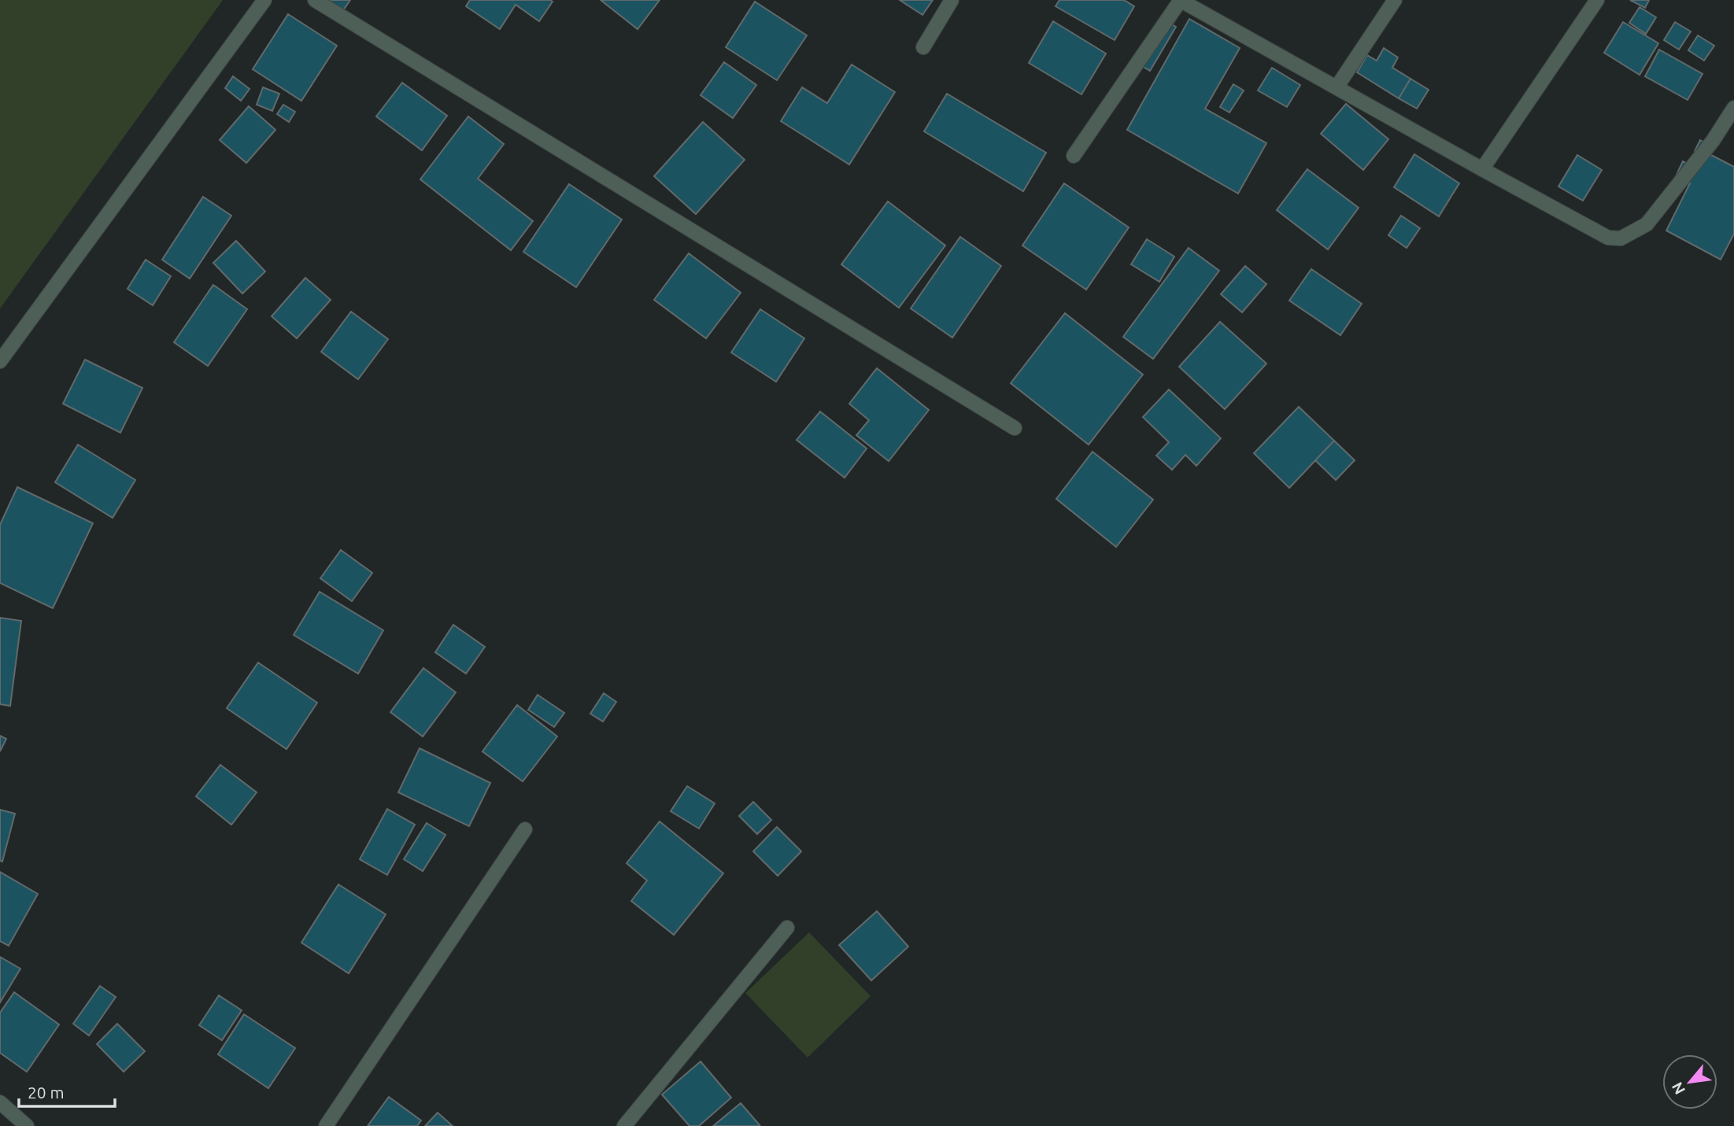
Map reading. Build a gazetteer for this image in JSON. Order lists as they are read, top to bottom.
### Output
{
  "scale_bar": "20 m",
  "north": "bottom left"
}
